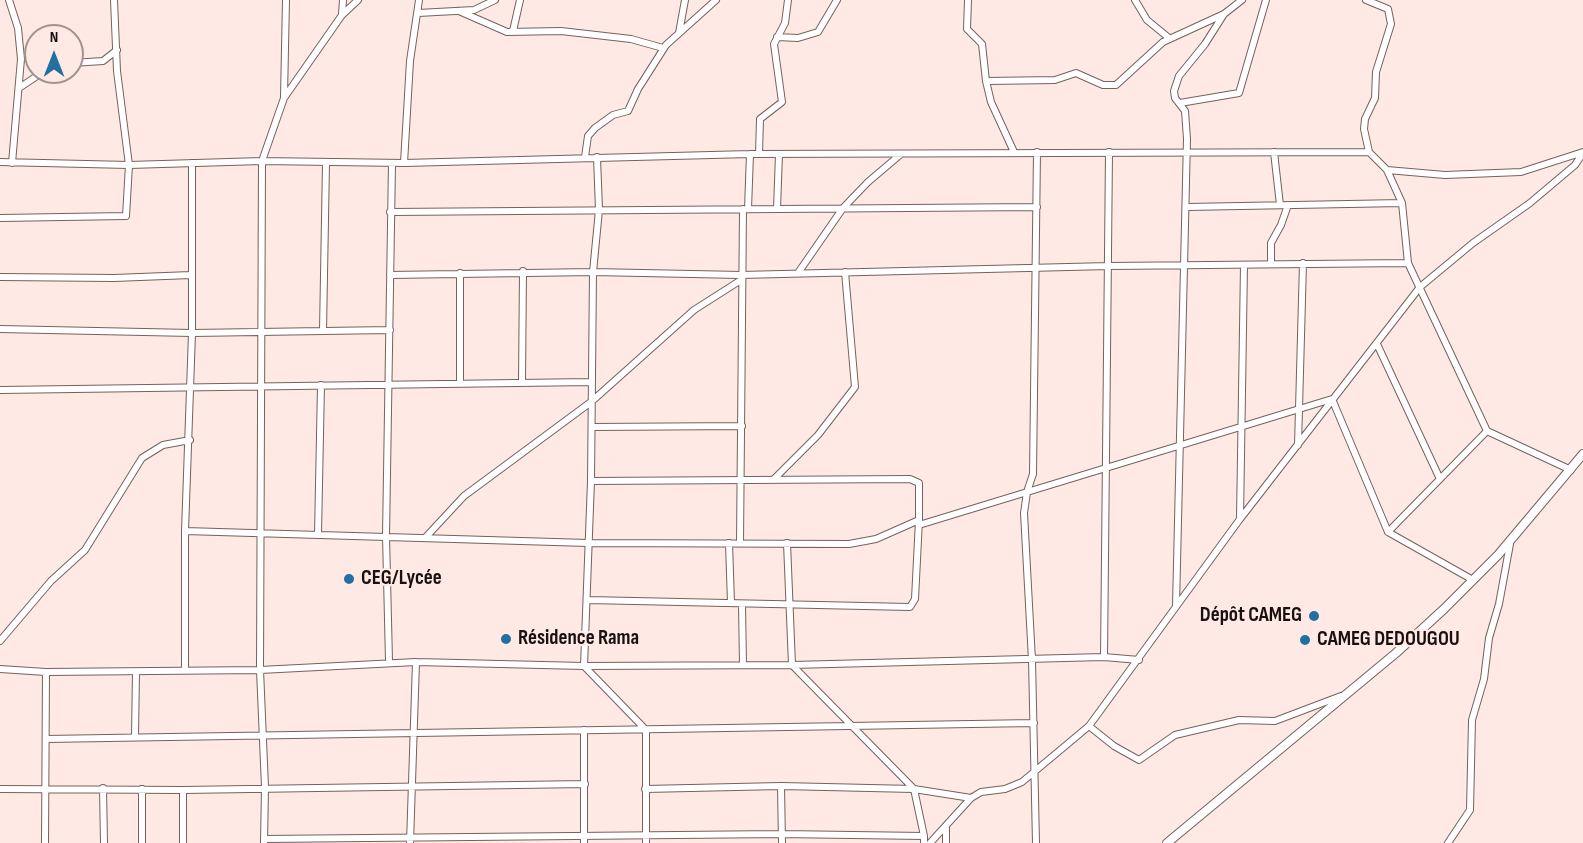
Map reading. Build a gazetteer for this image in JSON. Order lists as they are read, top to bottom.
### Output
{
  "places": [
    "CEG/Lycée",
    "Dépôt CAMEG",
    "Résidence Rama",
    "CAMEG DEDOUGOU"
  ],
  "north": "top"
}
